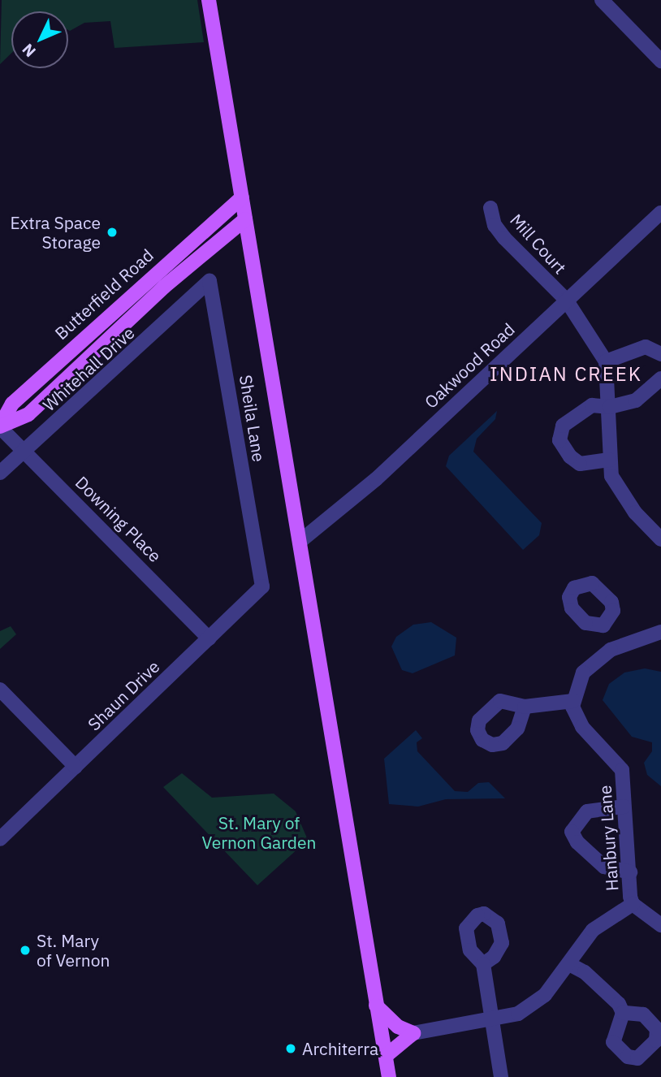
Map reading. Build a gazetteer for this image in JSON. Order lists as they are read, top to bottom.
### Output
{
  "streets": {
    "main road": ["Butterfield Road"],
    "street": [
      "Mill Court",
      "Oakwood Road",
      "Whitehall Drive",
      "Sheila Lane",
      "Downing Place",
      "Shaun Drive",
      "Hanbury Lane"
    ]
  },
  "crossings": [
    ["Mill Court", "Oakwood Road"],
    ["Butterfield Road", "Downing Place"],
    ["Whitehall Drive", "Sheila Lane"],
    ["Whitehall Drive", "Downing Place"],
    ["Sheila Lane", "Shaun Drive"],
    ["Downing Place", "Shaun Drive"]
  ],
  "districts": ["INDIAN CREEK"],
  "parks": ["St. Mary of Vernon Garden"],
  "places": ["Extra Space Storage", "St. Mary of Vernon", "Architerra"],
  "north": "bottom left"
}
